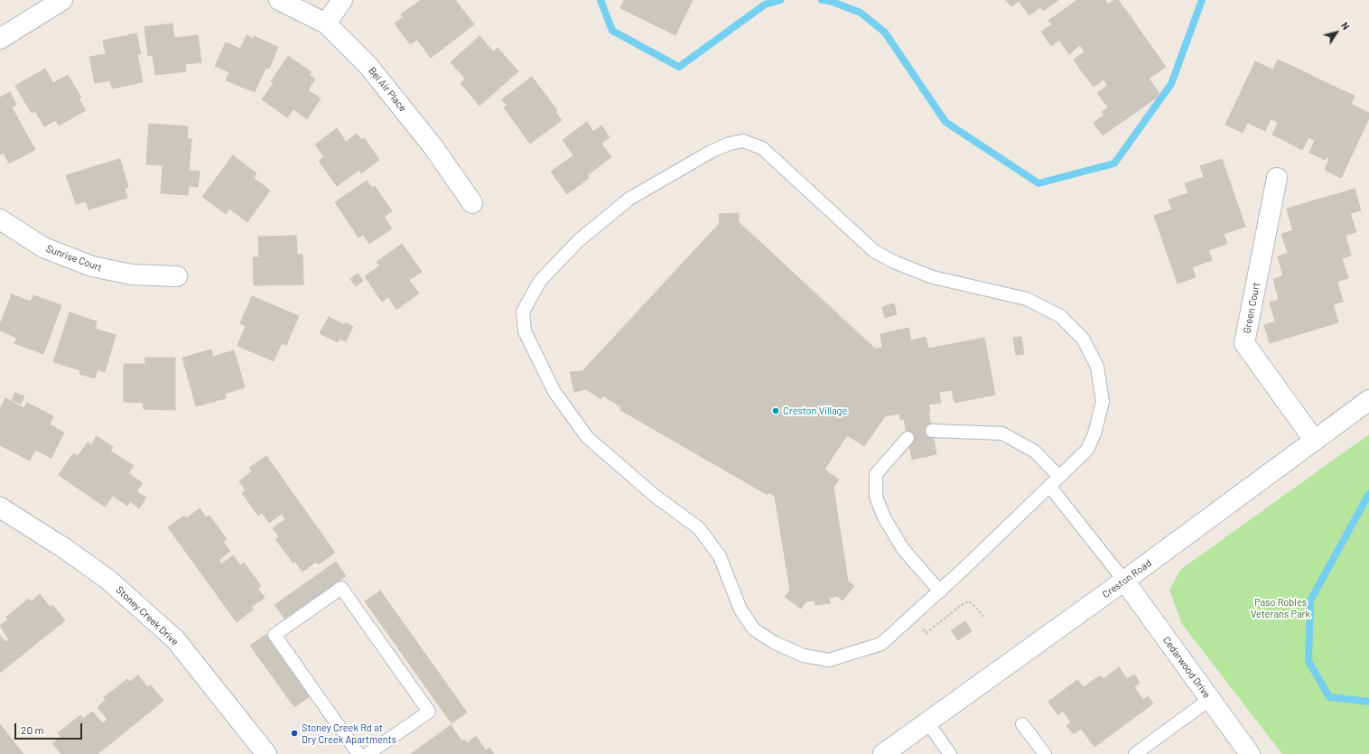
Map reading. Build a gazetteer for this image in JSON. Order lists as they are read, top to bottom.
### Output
{
  "streets": {
    "street": [
      "Bel Air Place",
      "Sunrise Court",
      "Green Court",
      "Creston Road",
      "Stoney Creek Drive",
      "Cedarwood Drive"
    ]
  },
  "crossings": [
    ["Green Court", "Creston Road"],
    ["Creston Road", "Cedarwood Drive"]
  ],
  "parks": ["Paso Robles Veterans Park"],
  "places": ["Creston Village", "Stoney Creek Rd at Dry Creek Apartments"],
  "scale_bar": "20 m",
  "north": "top right"
}
